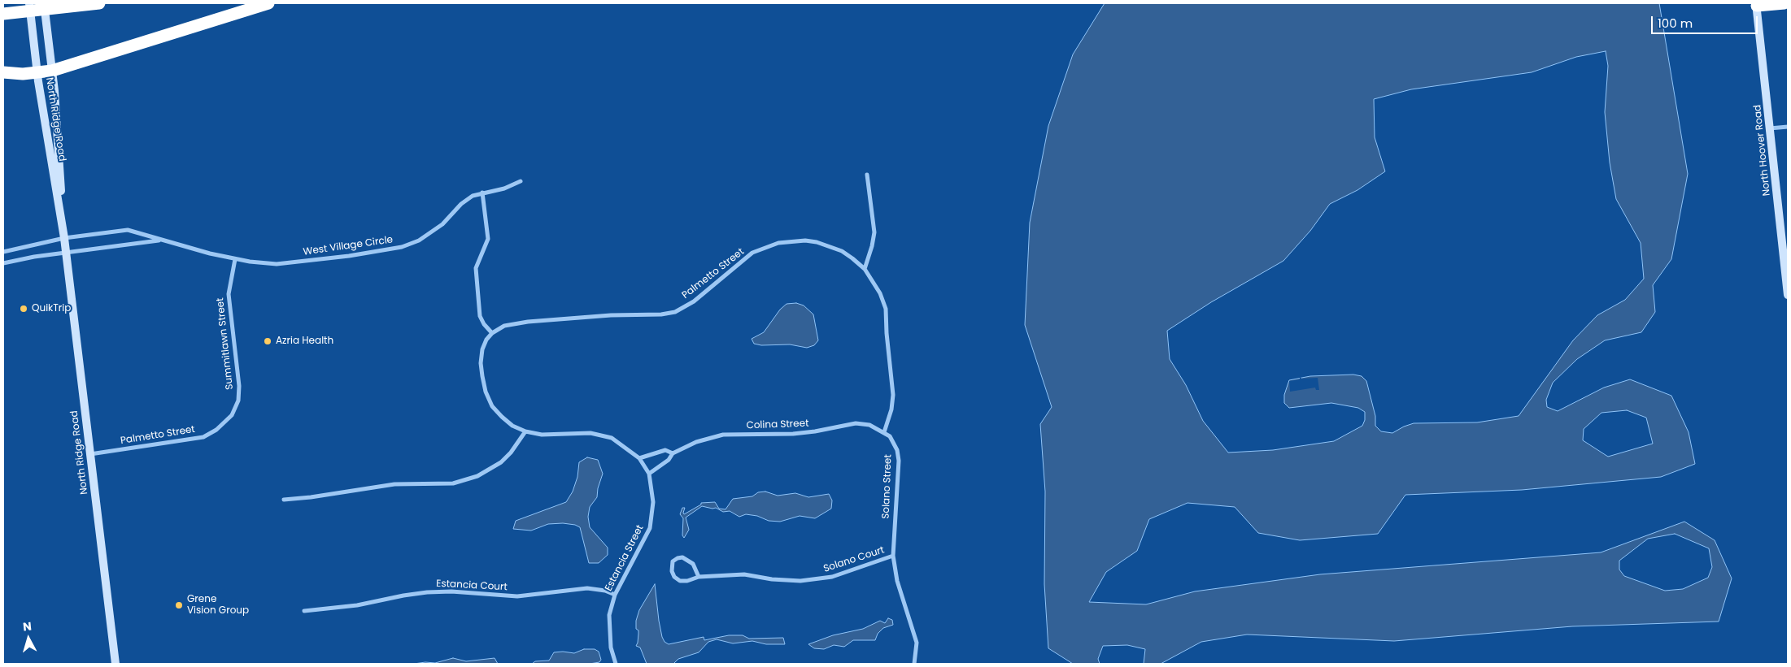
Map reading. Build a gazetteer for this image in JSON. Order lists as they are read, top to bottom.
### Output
{
  "streets": {
    "main road": ["North Ridge Road", "North Hoover Road"],
    "street": [
      "West Village Circle",
      "Palmetto Street",
      "Summitlawn Street",
      "Colina Street",
      "Solano Street",
      "Estancia Street",
      "Solano Court",
      "Estancia Court"
    ]
  },
  "crossings": [
    ["North Ridge Road", "West Village Circle"],
    ["North Ridge Road", "Palmetto Street"],
    ["West Village Circle", "Summitlawn Street"],
    ["Palmetto Street", "Summitlawn Street"],
    ["Palmetto Street", "Estancia Street"],
    ["Colina Street", "Solano Street"],
    ["Colina Street", "Estancia Street"],
    ["Solano Street", "Solano Court"],
    ["Estancia Street", "Estancia Court"]
  ],
  "places": ["QuikTrip", "Azria Health", "Grene Vision Group"],
  "scale_bar": "100 m",
  "north": "top"
}
